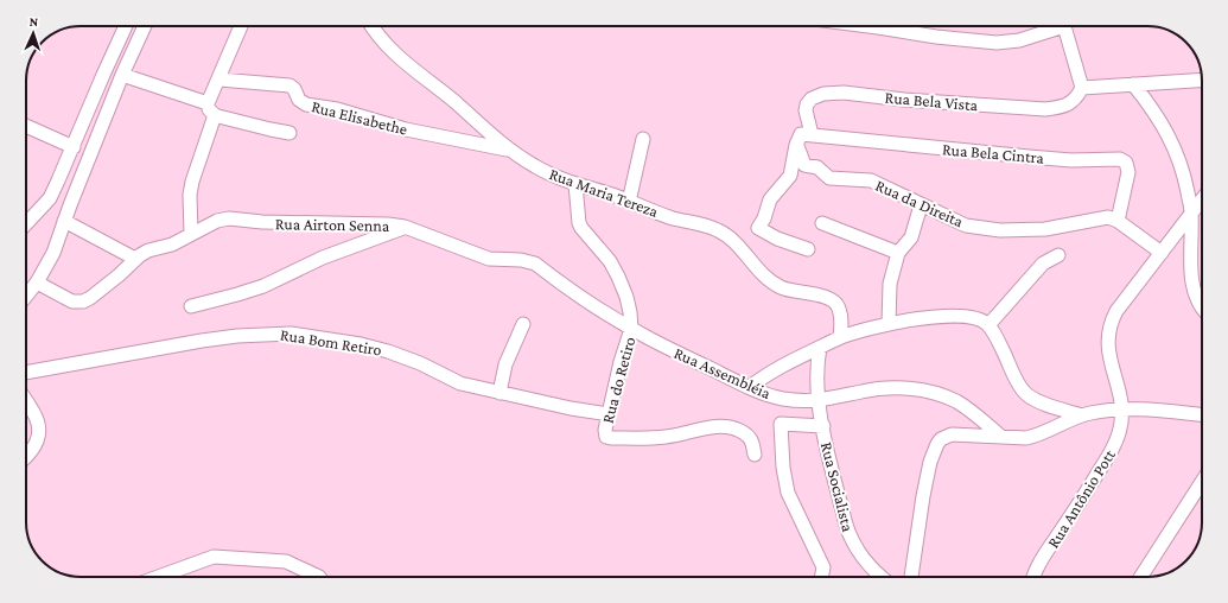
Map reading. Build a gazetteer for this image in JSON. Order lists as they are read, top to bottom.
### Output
{
  "streets": {
    "street": [
      "Rua Bela Vista",
      "Rua Elisabethe",
      "Rua Bela Cintra",
      "Rua Maria Tereza",
      "Rua da Direita",
      "Rua Airton Senna",
      "Rua Bom Retiro",
      "Rua Assembléia",
      "Rua do Retiro",
      "Rua Socialista",
      "Rua Antônio Pott"
    ]
  },
  "crossings": [
    ["Rua Bela Vista", "Rua Bela Cintra"],
    ["Rua Bela Vista", "Rua da Direita"],
    ["Rua Elisabethe", "Rua Maria Tereza"],
    ["Rua Bela Cintra", "Rua da Direita"],
    ["Rua Airton Senna", "Rua Assembléia"],
    ["Rua Airton Senna", "Rua do Retiro"],
    ["Rua Bom Retiro", "Rua do Retiro"],
    ["Rua Assembléia", "Rua do Retiro"],
    ["Rua Assembléia", "Rua Socialista"]
  ],
  "north": "top"
}
